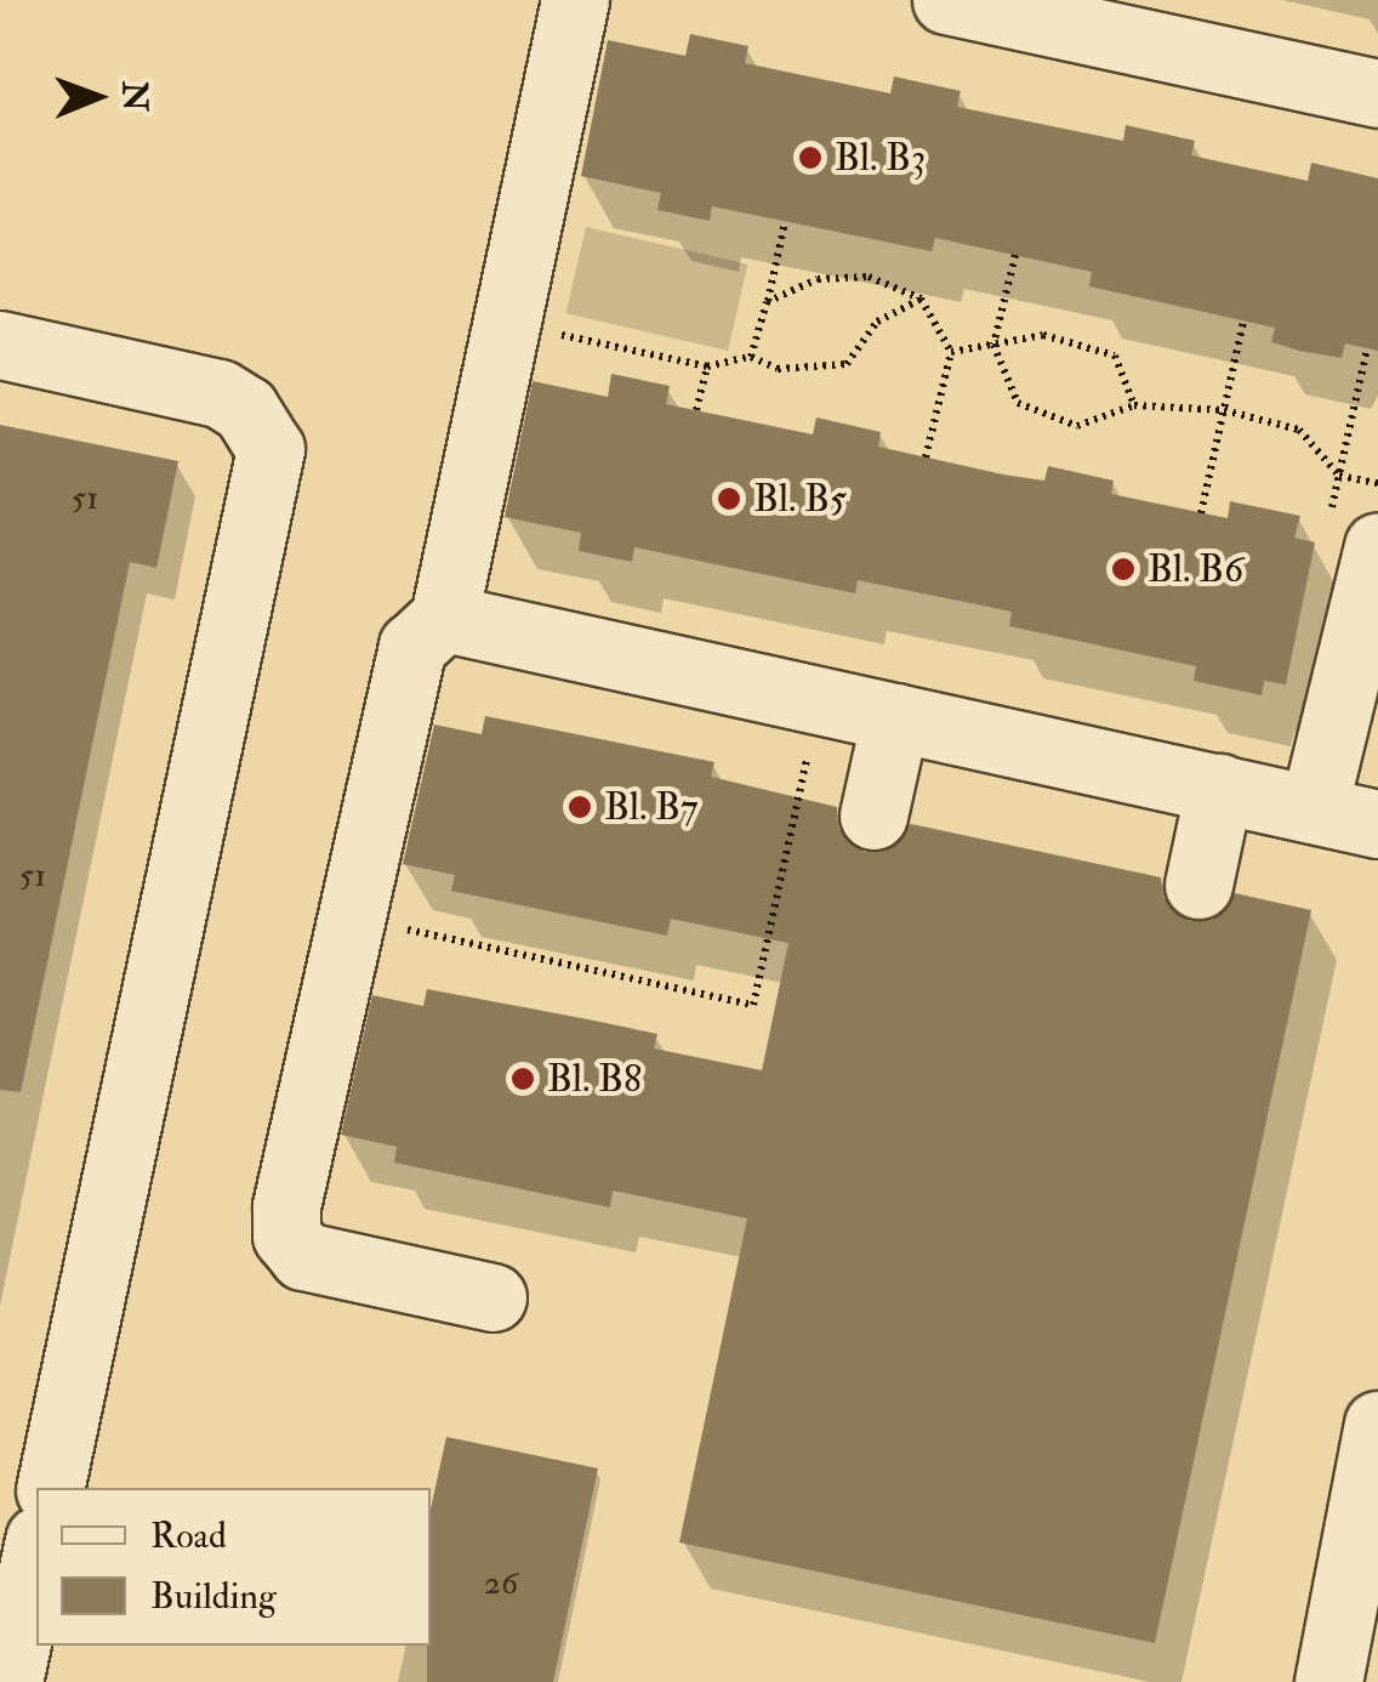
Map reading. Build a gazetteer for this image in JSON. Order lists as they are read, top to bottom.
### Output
{
  "places": [
    "Bl. B3",
    "Bl. B5",
    "Bl. B6",
    "Bl. B7",
    "Bl. B8"
  ],
  "house_numbers": ["51", "51", "26"],
  "legend": ["Road", "Building"],
  "north": "right"
}
